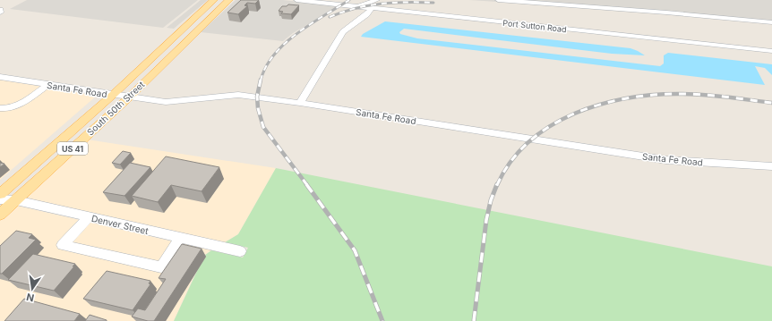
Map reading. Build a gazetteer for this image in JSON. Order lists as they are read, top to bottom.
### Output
{
  "streets": {
    "main road": ["South 50th Street", "US 41"],
    "street": ["Port Sutton Road", "Santa Fe Road", "Denver Street"]
  },
  "crossings": [
    ["Santa Fe Road", "South 50th Street"],
    ["South 50th Street", "Denver Street"]
  ],
  "north": "bottom"
}
